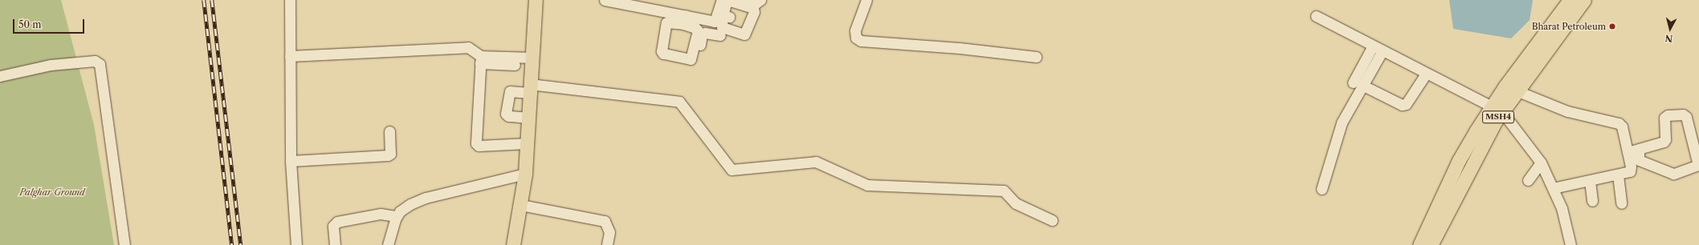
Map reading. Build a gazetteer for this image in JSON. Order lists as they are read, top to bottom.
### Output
{
  "streets": {
    "main road": ["MSH4"]
  },
  "parks": ["Palghar Ground"],
  "places": ["Bharat Petroleum"],
  "scale_bar": "50 m",
  "north": "bottom"
}
